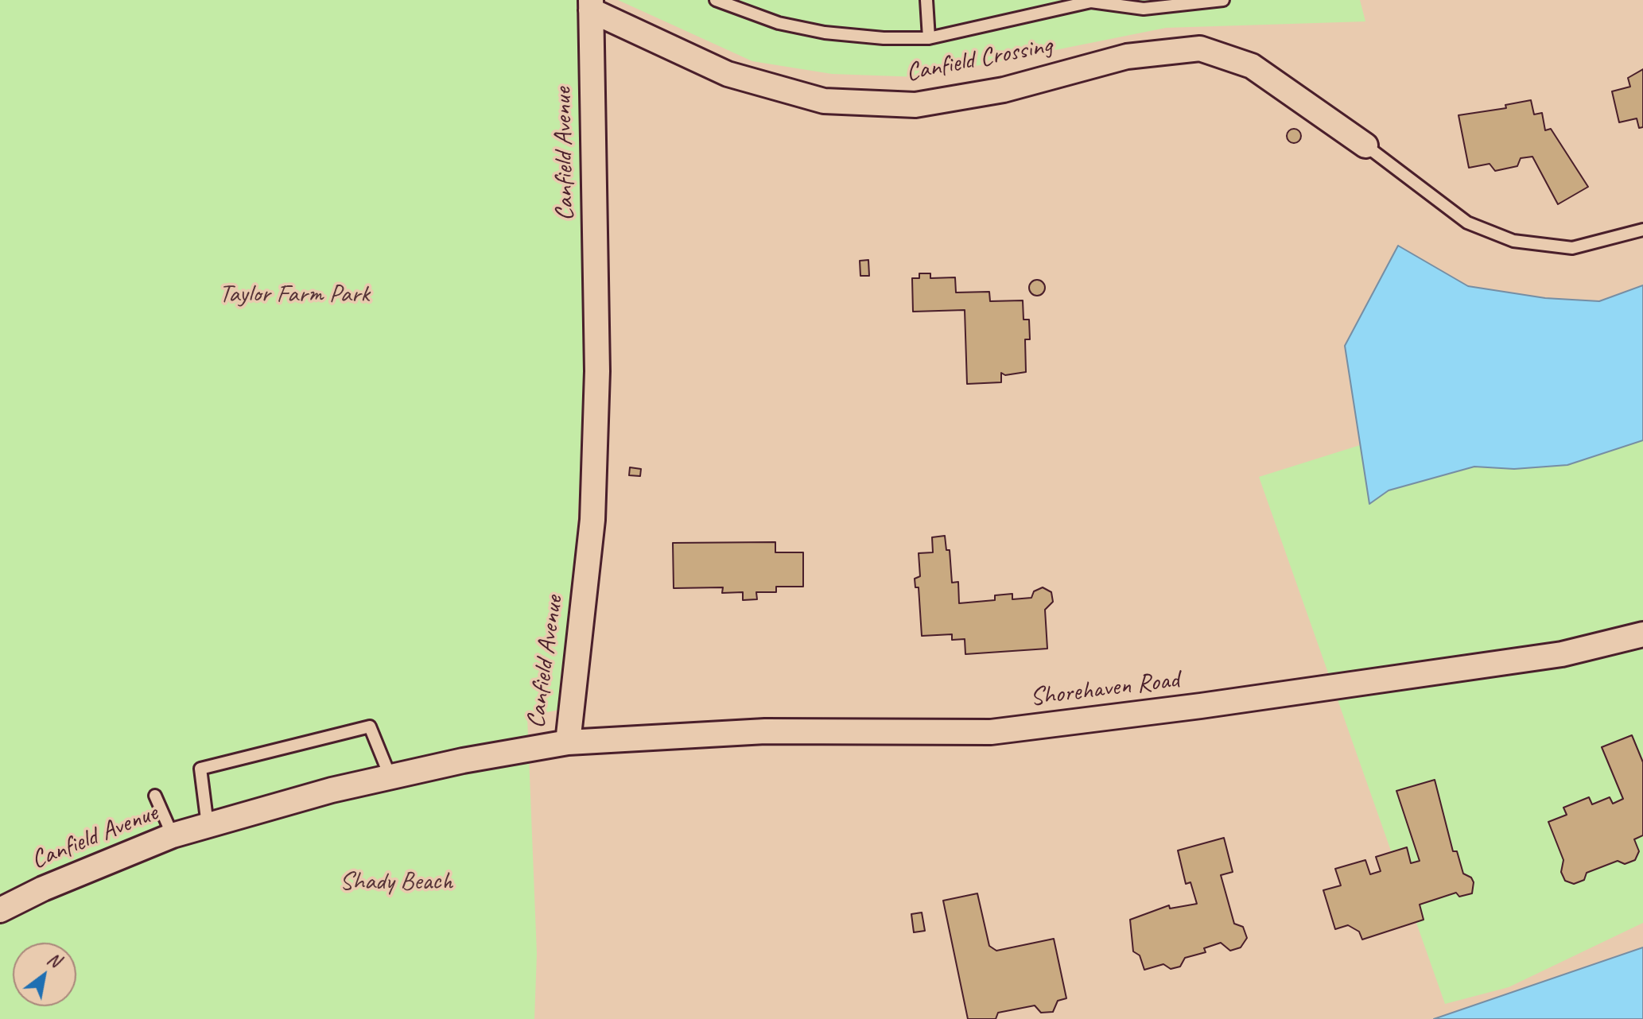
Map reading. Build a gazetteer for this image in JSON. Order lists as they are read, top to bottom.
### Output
{
  "streets": {
    "street": ["Canfield Crossing", "Canfield Avenue", "Shorehaven Road"]
  },
  "crossings": [
    ["Canfield Crossing", "Canfield Avenue"],
    ["Canfield Avenue", "Shorehaven Road"]
  ],
  "parks": ["Taylor Farm Park", "Shady Beach"],
  "north": "top right"
}
